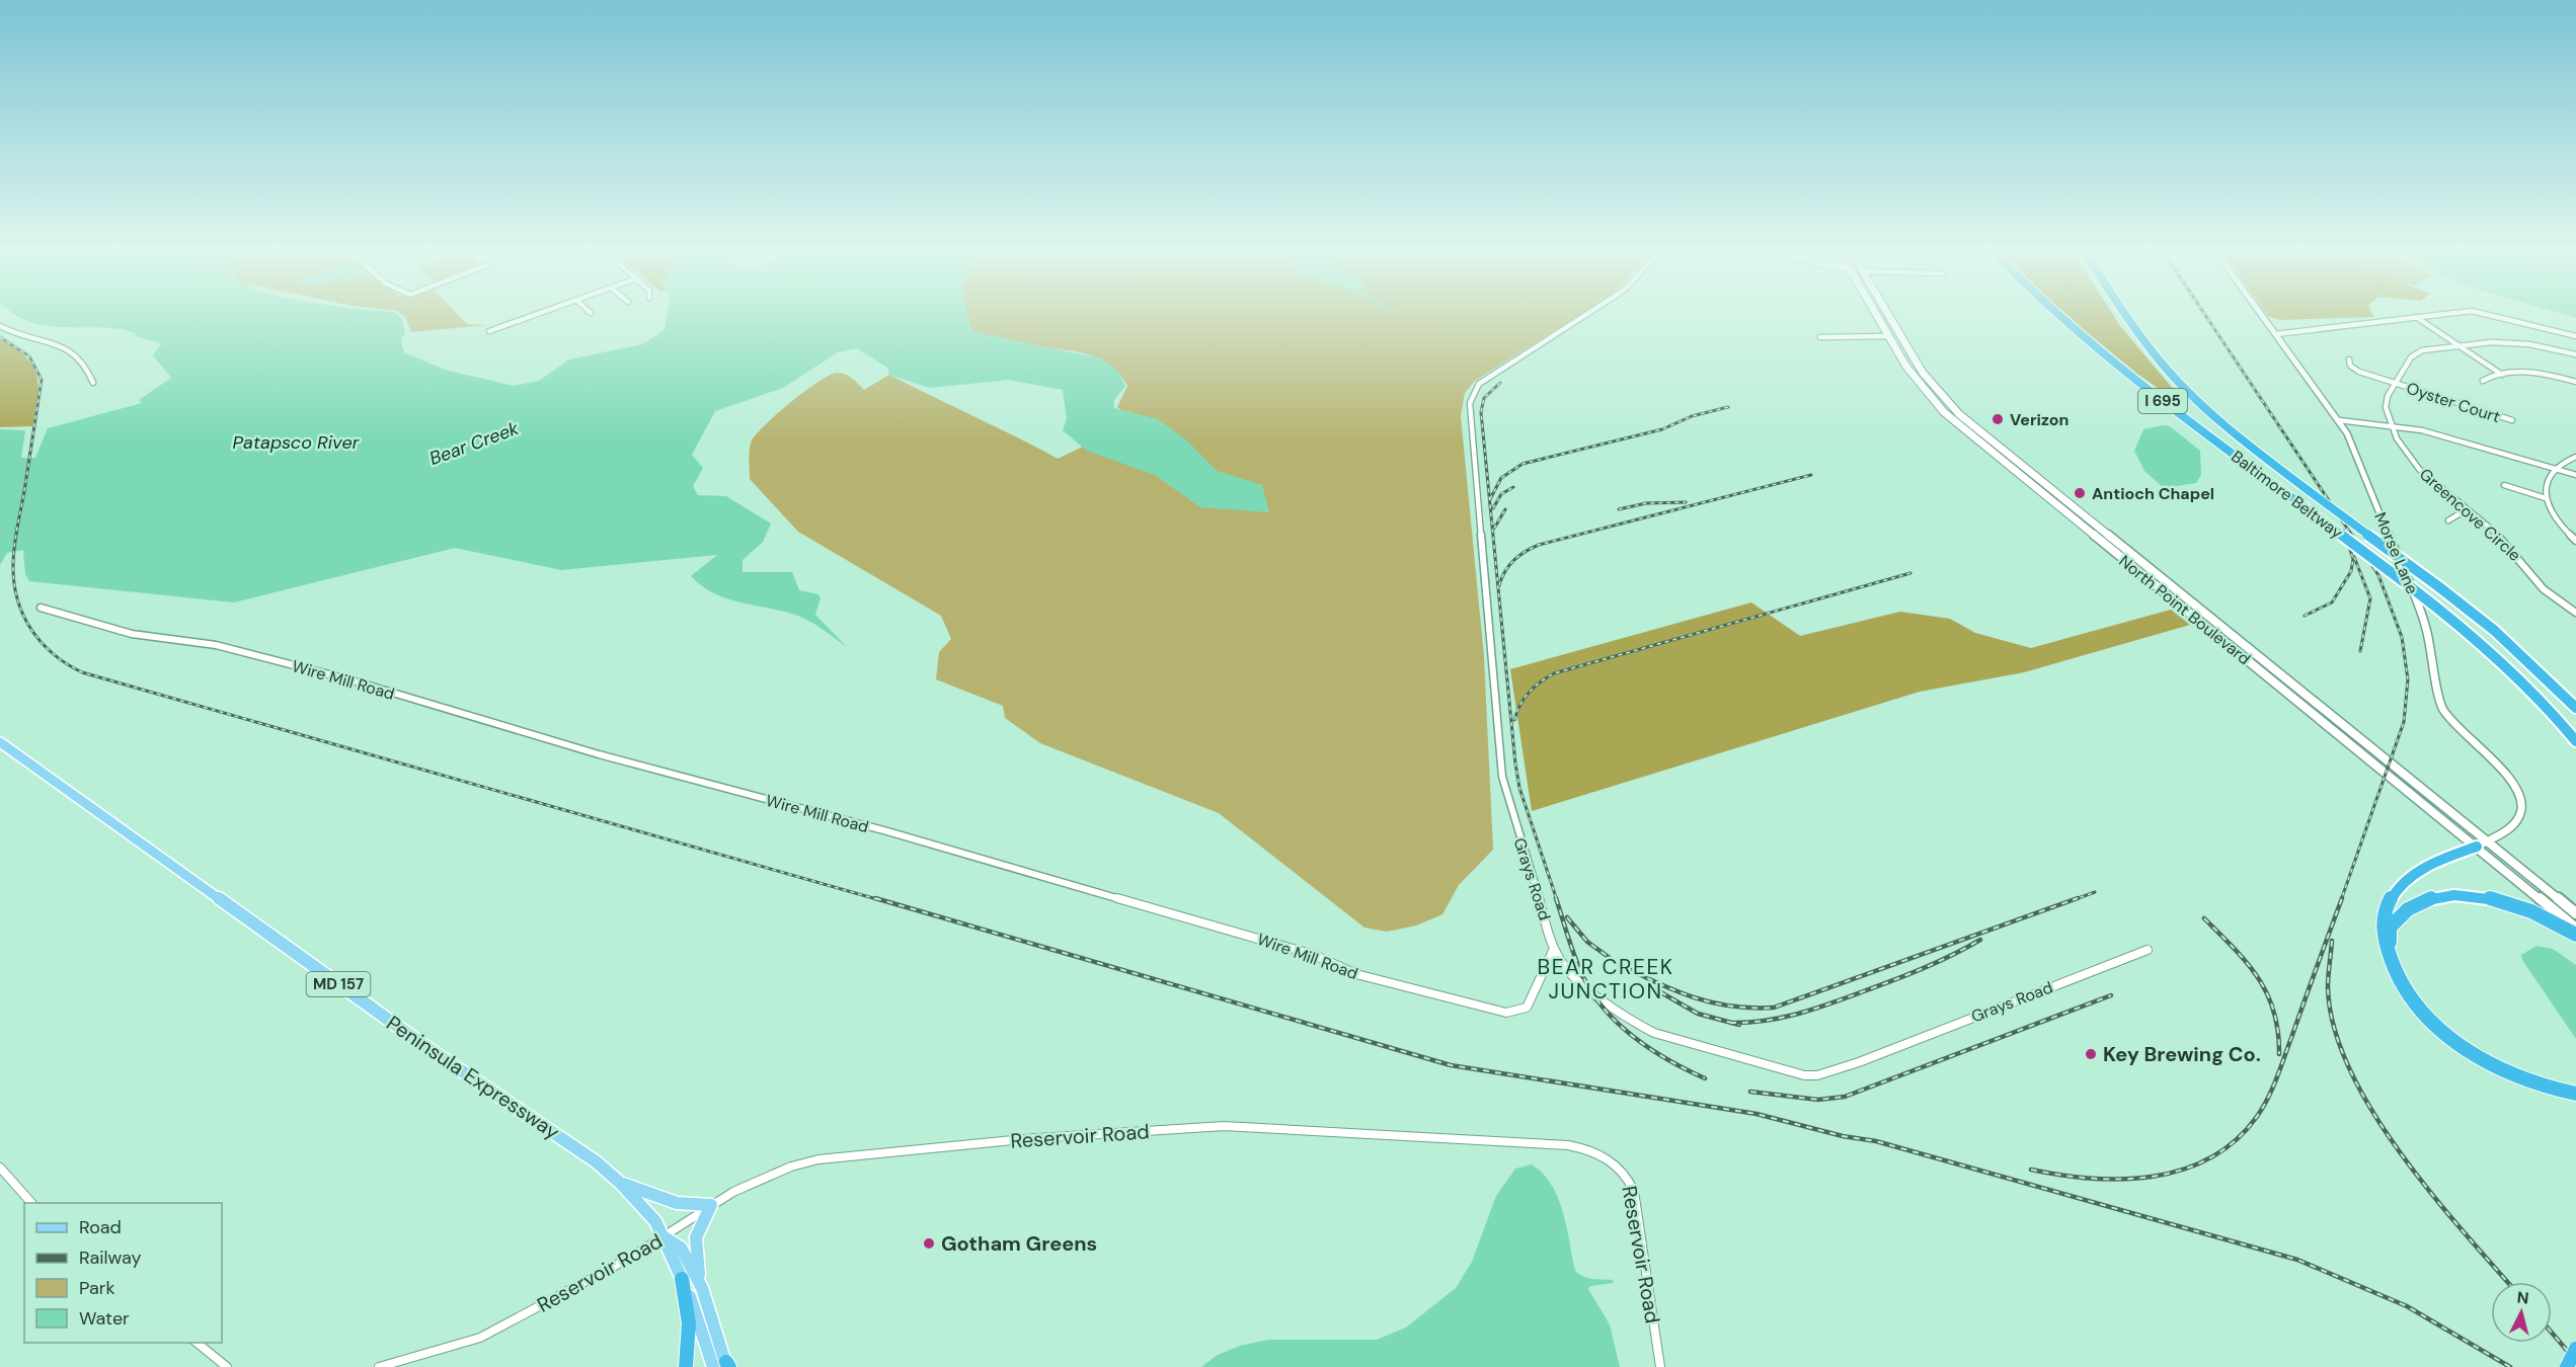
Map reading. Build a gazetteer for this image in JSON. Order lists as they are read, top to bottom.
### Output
{
  "streets": {
    "highway": ["I 695", "Baltimore Beltway"],
    "main road": ["North Point Boulevard", "MD 157", "Peninsula Expressway"],
    "street": [
      "Oyster Court",
      "Greencove Circle",
      "Morse Lane",
      "Wire Mill Road",
      "Grays Road",
      "Reservoir Road"
    ]
  },
  "crossings": [
    ["Morse Lane", "North Point Boulevard"],
    ["Wire Mill Road", "Grays Road"],
    ["Peninsula Expressway", "Reservoir Road"]
  ],
  "districts": ["BEAR CREEK JUNCTION"],
  "water": ["Patapsco River", "Bear Creek"],
  "places": [
    "Verizon",
    "Antioch Chapel",
    "Key Brewing Co.",
    "Gotham Greens"
  ],
  "legend": [
    "Road",
    "Railway",
    "Park",
    "Water"
  ],
  "north": "top"
}
